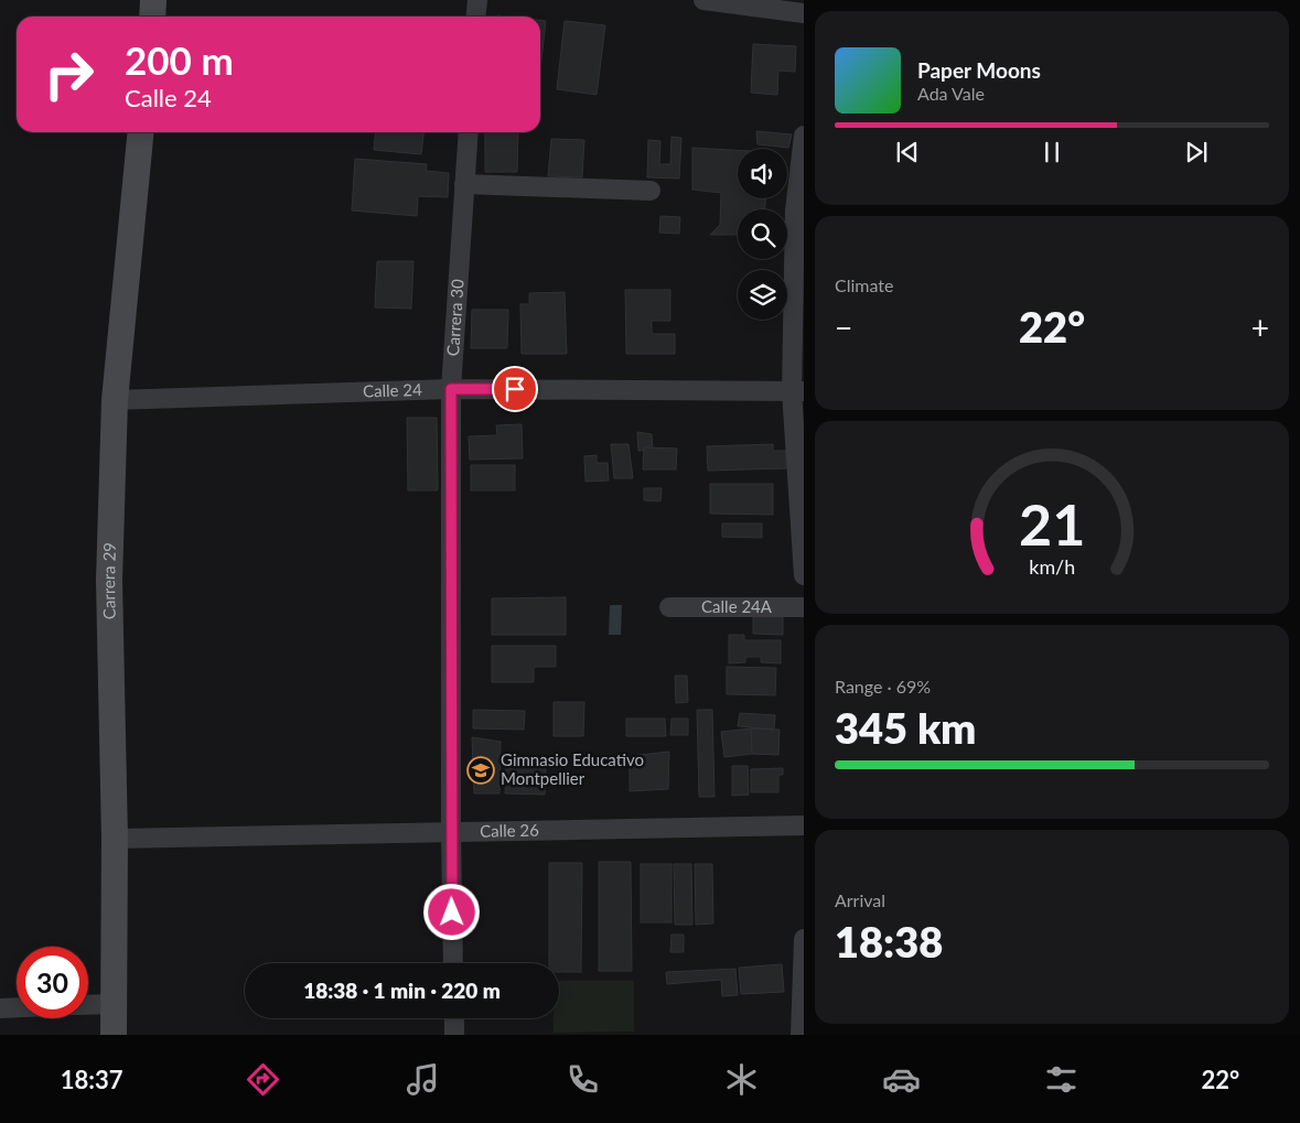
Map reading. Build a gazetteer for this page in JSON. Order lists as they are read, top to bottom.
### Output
{
  "streets": {
    "street": [
      "Carrera 30",
      "Calle 24",
      "Carrera 29",
      "Calle 24A",
      "Calle 26"
    ]
  },
  "crossings": [
    ["Carrera 30", "Calle 24"],
    ["Carrera 30", "Calle 26"],
    ["Calle 24", "Carrera 29"],
    ["Carrera 29", "Calle 26"]
  ],
  "places": {
    "school or university": ["Gimnasio Educativo Montpellier"]
  },
  "page": {
    "turn": ["200 m", "Calle 24"],
    "song": ["Paper Moons", "Ada Vale"],
    "tile": [
      "Climate",
      ["Range · 69%", "345 km"],
      ["Arrival", "18:38"]
    ],
    "heat": ["−", "22°", "+"],
    "limit": "30",
    "trip": "18:38 · 1 min · 220 m",
    "tabs": ["18:37", "22°"],
    "gauge": ["21", "km/h"]
  }
}
